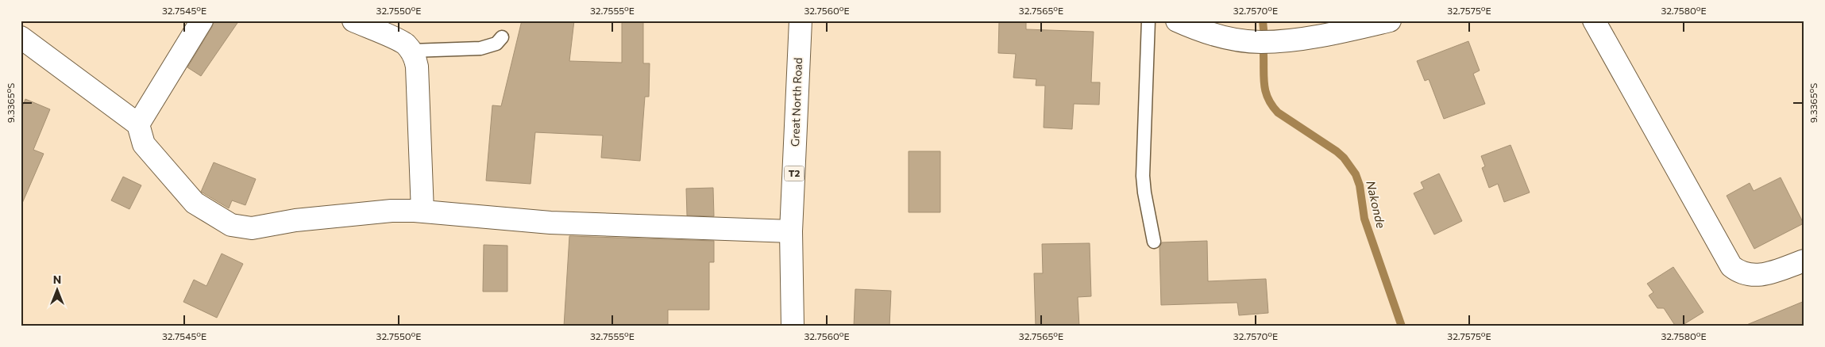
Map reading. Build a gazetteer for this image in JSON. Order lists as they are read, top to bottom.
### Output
{
  "streets": {
    "main road": ["Great North Road", "T2"]
  },
  "water": ["Nakonde"],
  "north": "top",
  "coordinates": [
    "32.7545°E",
    "32.7550°E",
    "32.7555°E",
    "32.7560°E",
    "32.7565°E",
    "32.7570°E",
    "32.7575°E",
    "32.7580°E",
    "9.3365°S"
  ]
}
